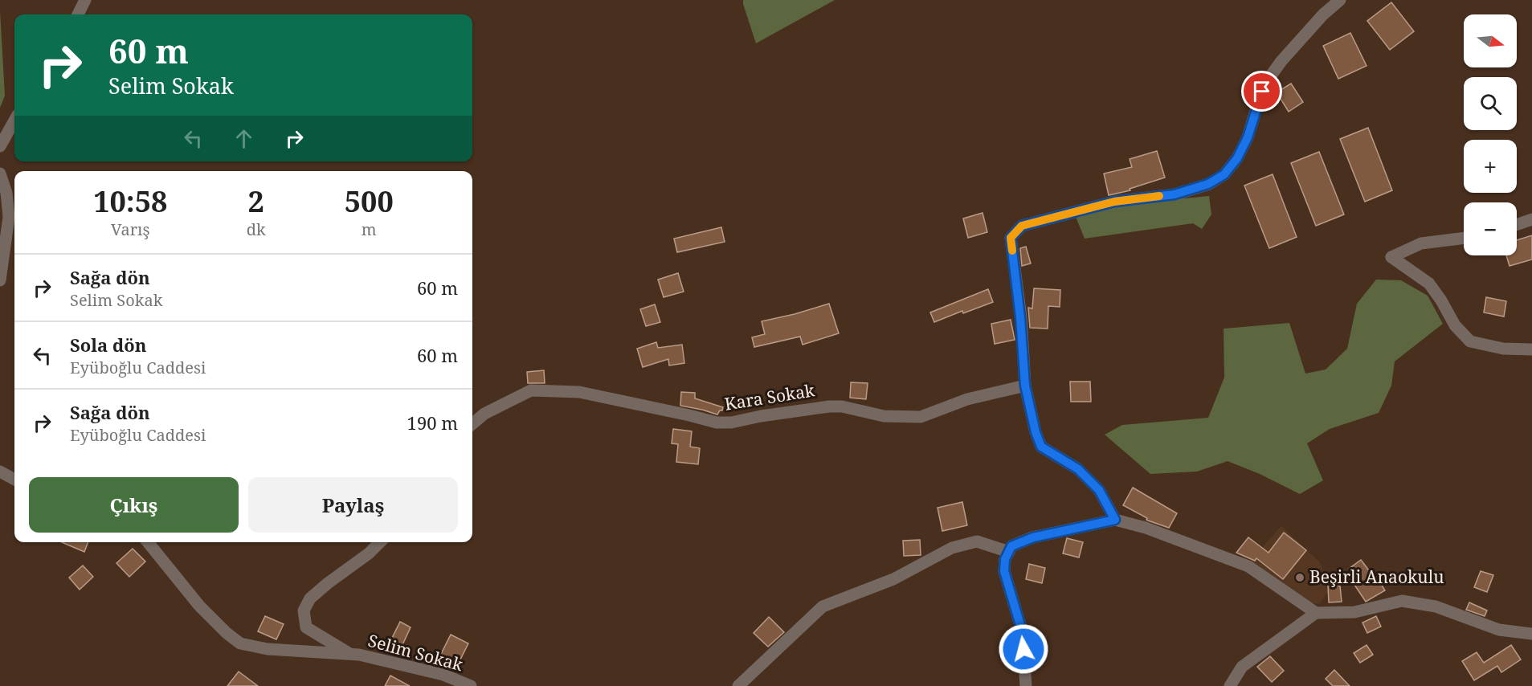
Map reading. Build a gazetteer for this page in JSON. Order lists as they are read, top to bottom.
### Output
{
  "streets": {
    "street": ["Kara Sokak", "Selim Sokak"]
  },
  "places": ["Beşirli Anaokulu"],
  "north": "right",
  "page": {
    "map_buttons": ["+", "−"],
    "turn": ["60 m", "Selim Sokak"],
    "eta": [
      "10:58",
      "Varış",
      "2",
      "dk",
      "500",
      "m"
    ],
    "list": [
      {
        "name": "Sağa dön",
        "note": "Selim Sokak",
        "value": "60 m"
      },
      {
        "name": "Sola dön",
        "note": "Eyüboğlu Caddesi",
        "value": "60 m"
      },
      {
        "name": "Sağa dön",
        "note": "Eyüboğlu Caddesi",
        "value": "190 m"
      }
    ],
    "buttons": ["Çıkış", "Paylaş"]
  }
}
